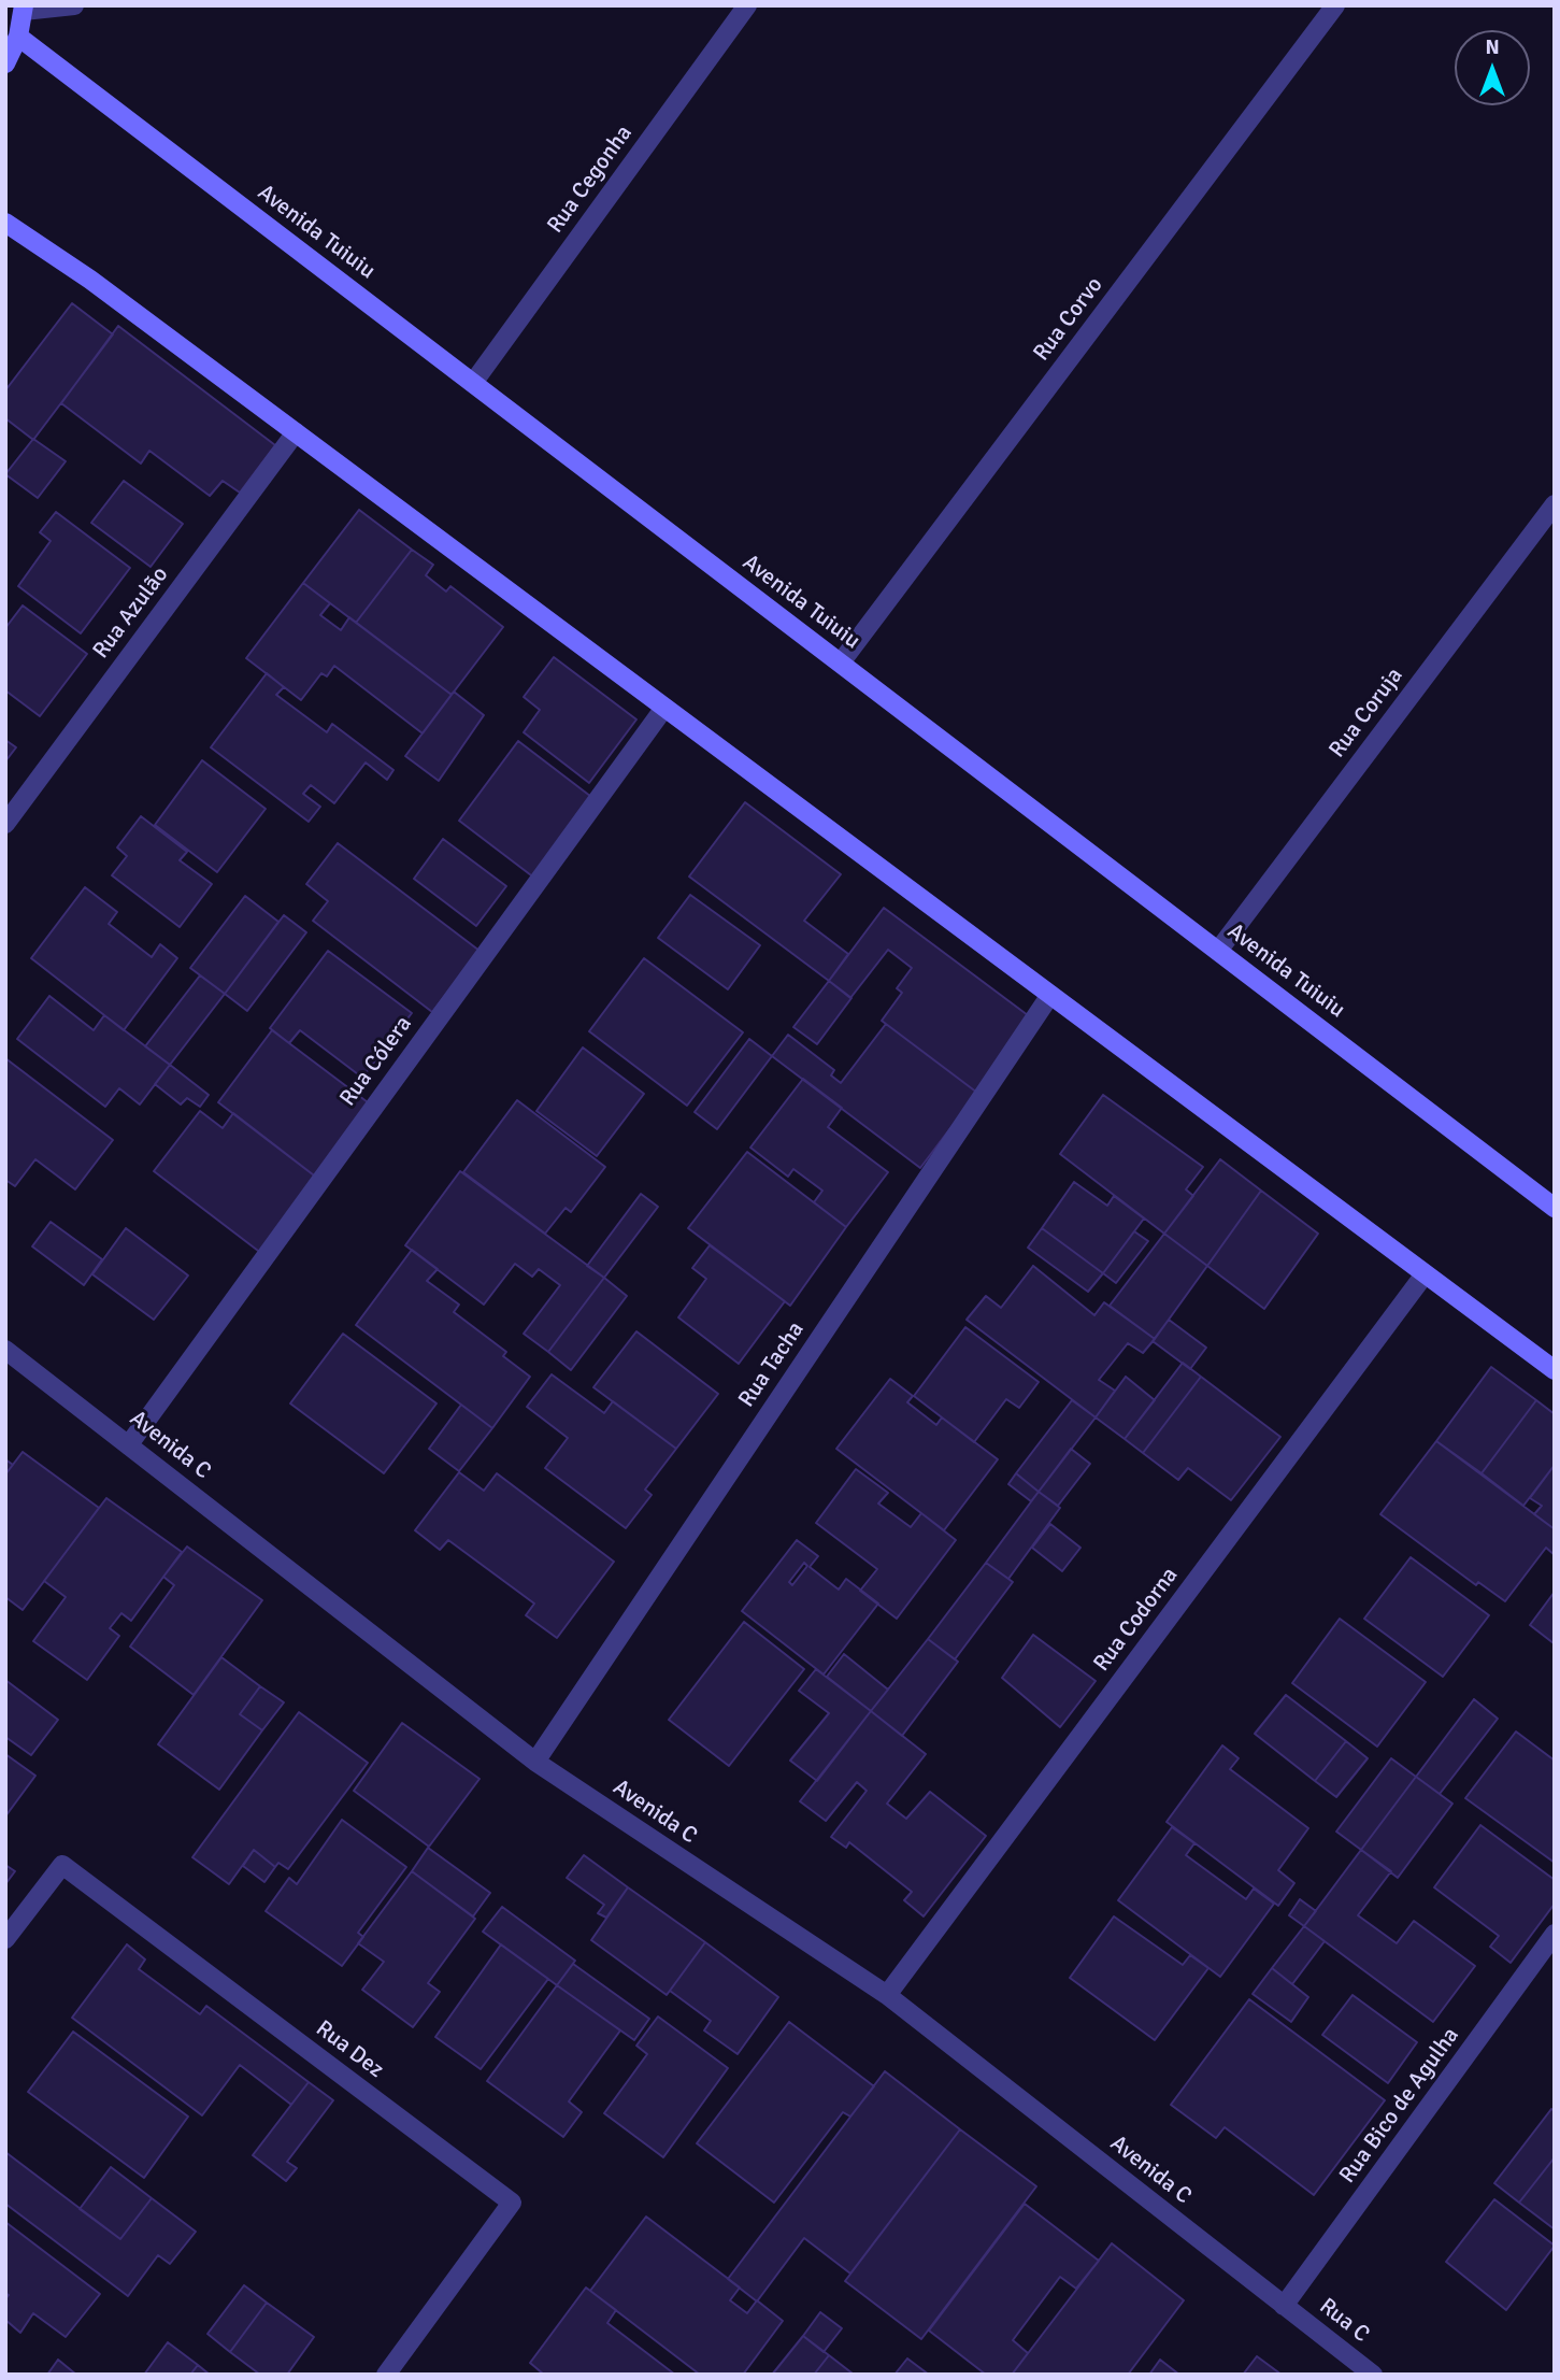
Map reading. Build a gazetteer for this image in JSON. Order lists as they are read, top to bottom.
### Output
{
  "streets": {
    "main road": ["Avenida Tuiuiu"],
    "street": [
      "Rua Cegonha",
      "Rua Corvo",
      "Rua Azulão",
      "Rua Coruja",
      "Rua Cólera",
      "Rua Tacha",
      "Avenida C",
      "Rua Codorna",
      "Rua Dez",
      "Rua Bico de Agulha",
      "Rua C"
    ]
  },
  "crossings": [
    ["Rua Cegonha", "Avenida Tuiuiu"],
    ["Avenida Tuiuiu", "Rua Corvo"],
    ["Avenida Tuiuiu", "Rua Coruja"],
    ["Rua Cólera", "Avenida C"],
    ["Rua Tacha", "Avenida C"],
    ["Avenida C", "Rua Codorna"],
    ["Avenida C", "Rua Bico de Agulha"],
    ["Avenida C", "Rua C"],
    ["Rua Bico de Agulha", "Rua C"]
  ],
  "north": "top"
}
